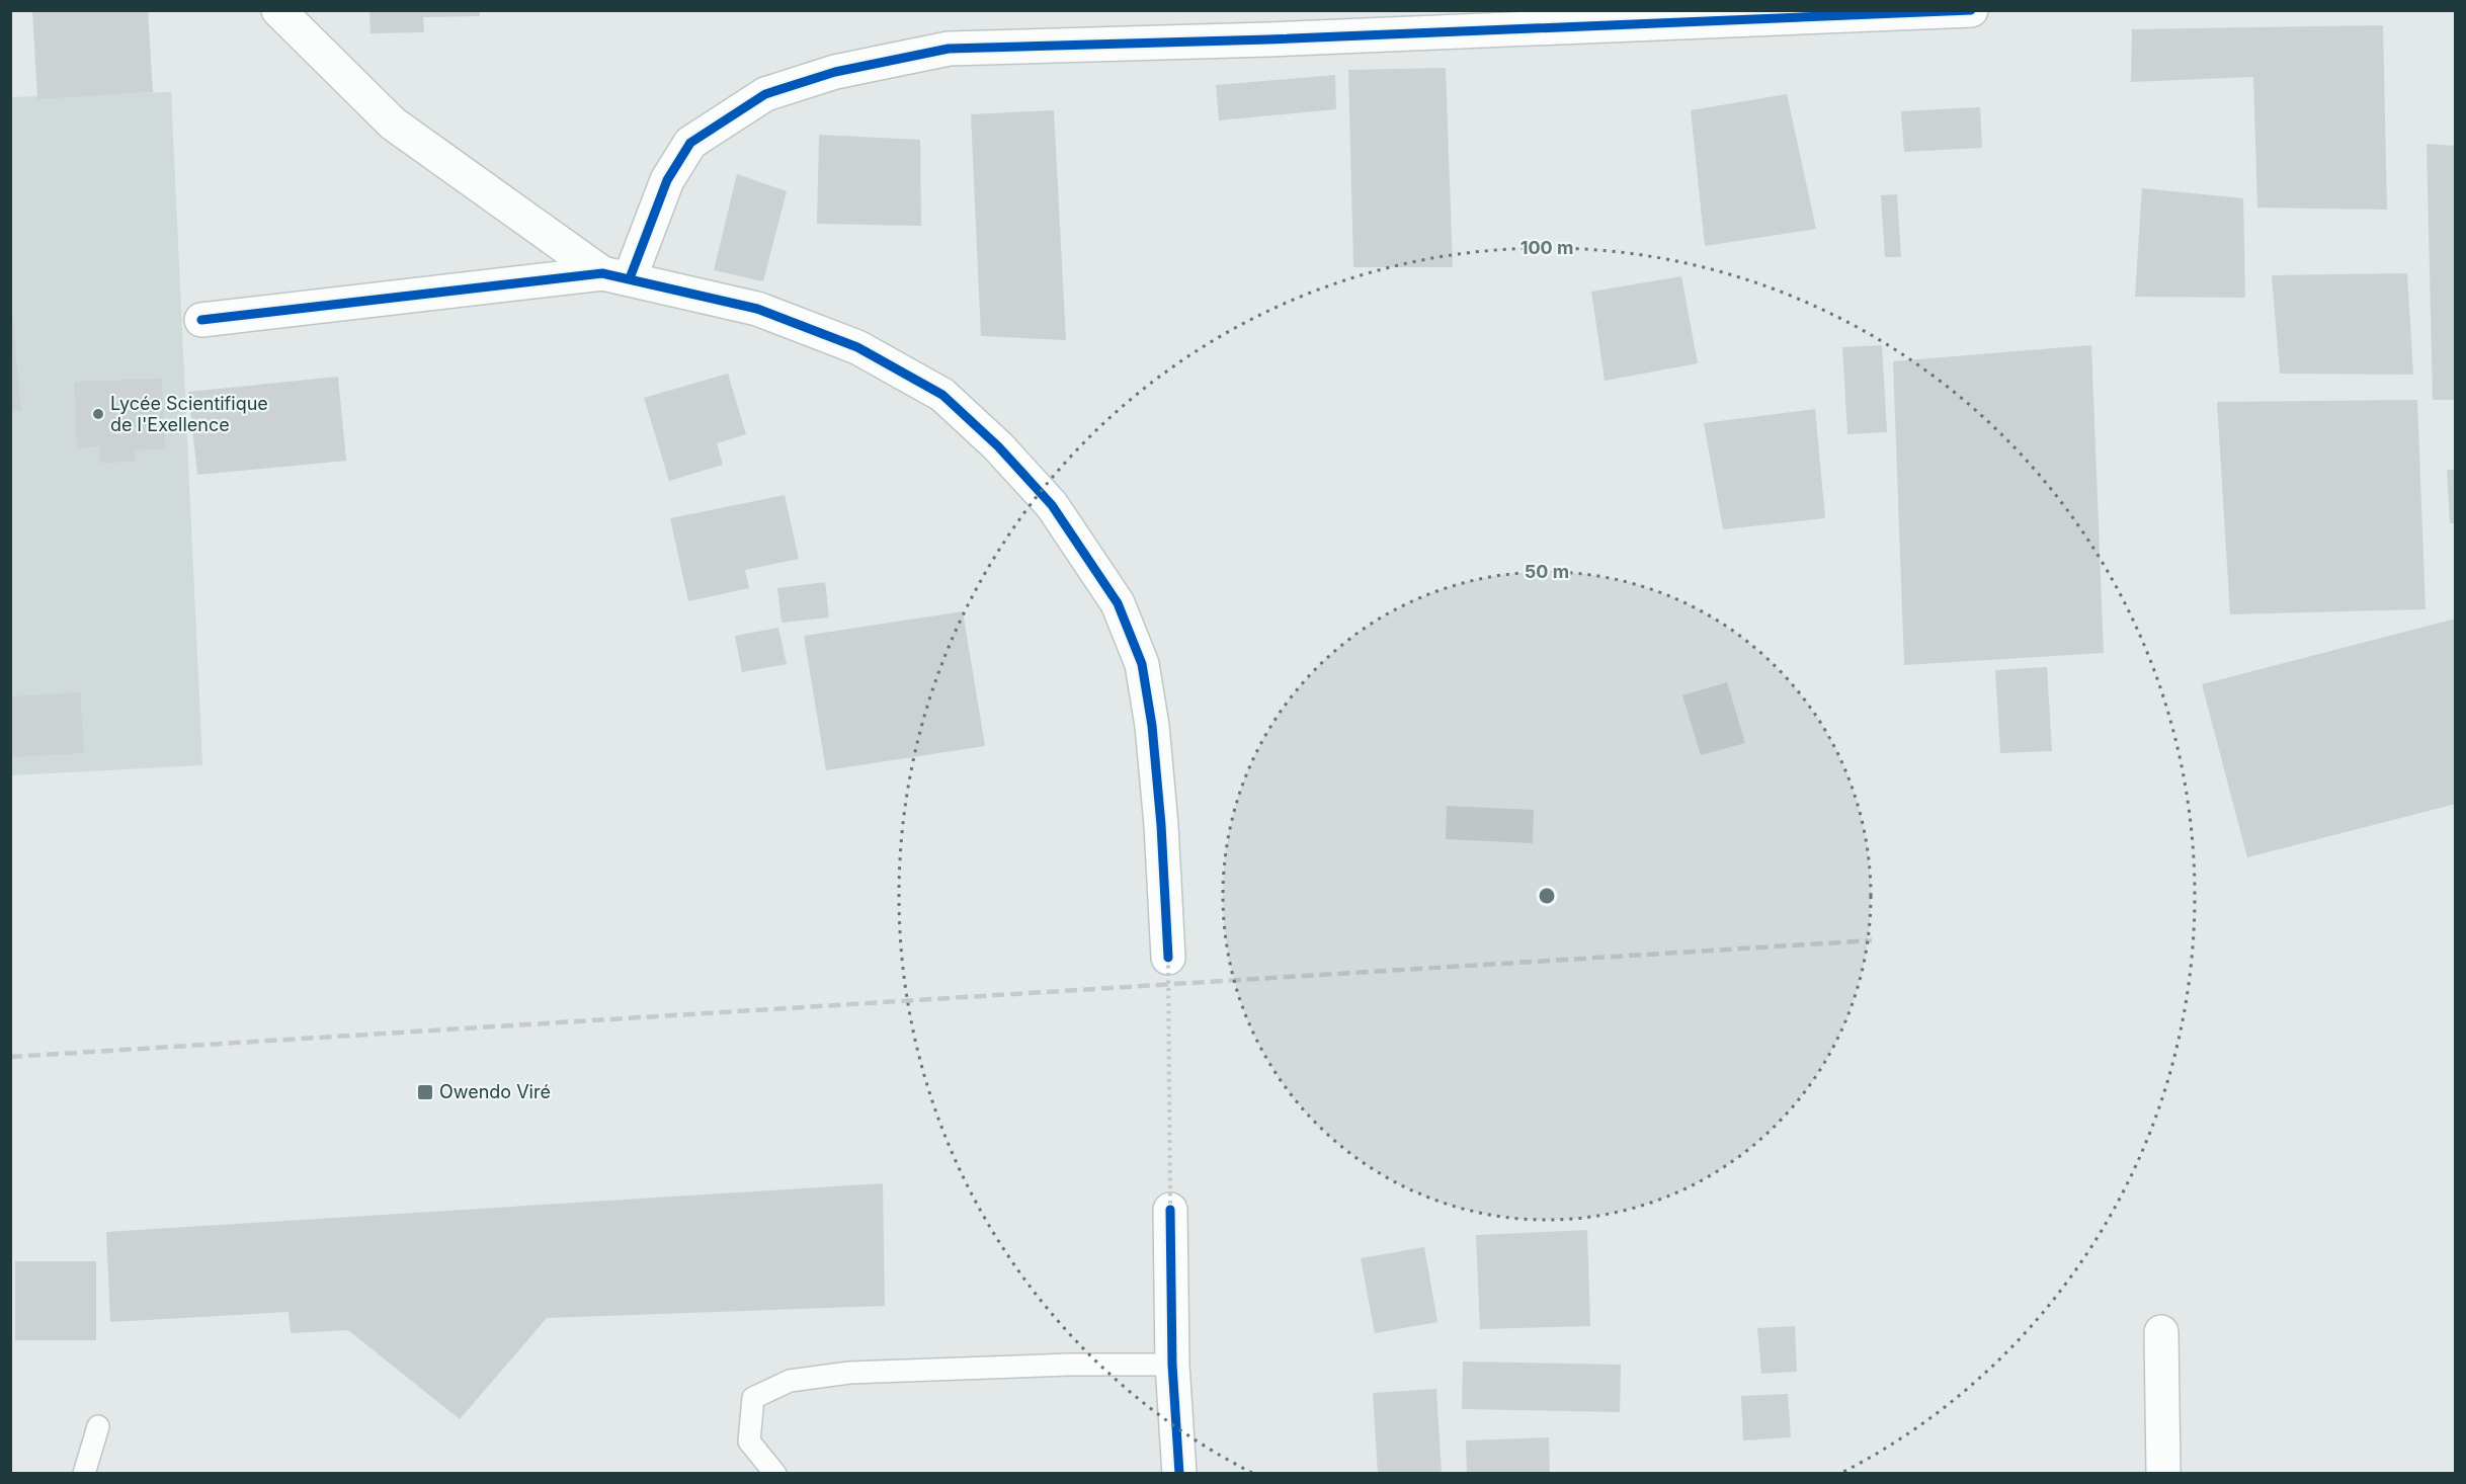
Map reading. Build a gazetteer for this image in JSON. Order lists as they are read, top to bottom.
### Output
{
  "places": {
    "other": ["Lycée Scientifique de l'Exellence"],
    "transit": ["Owendo Viré"]
  },
  "rings": ["100 m", "50 m"]
}
